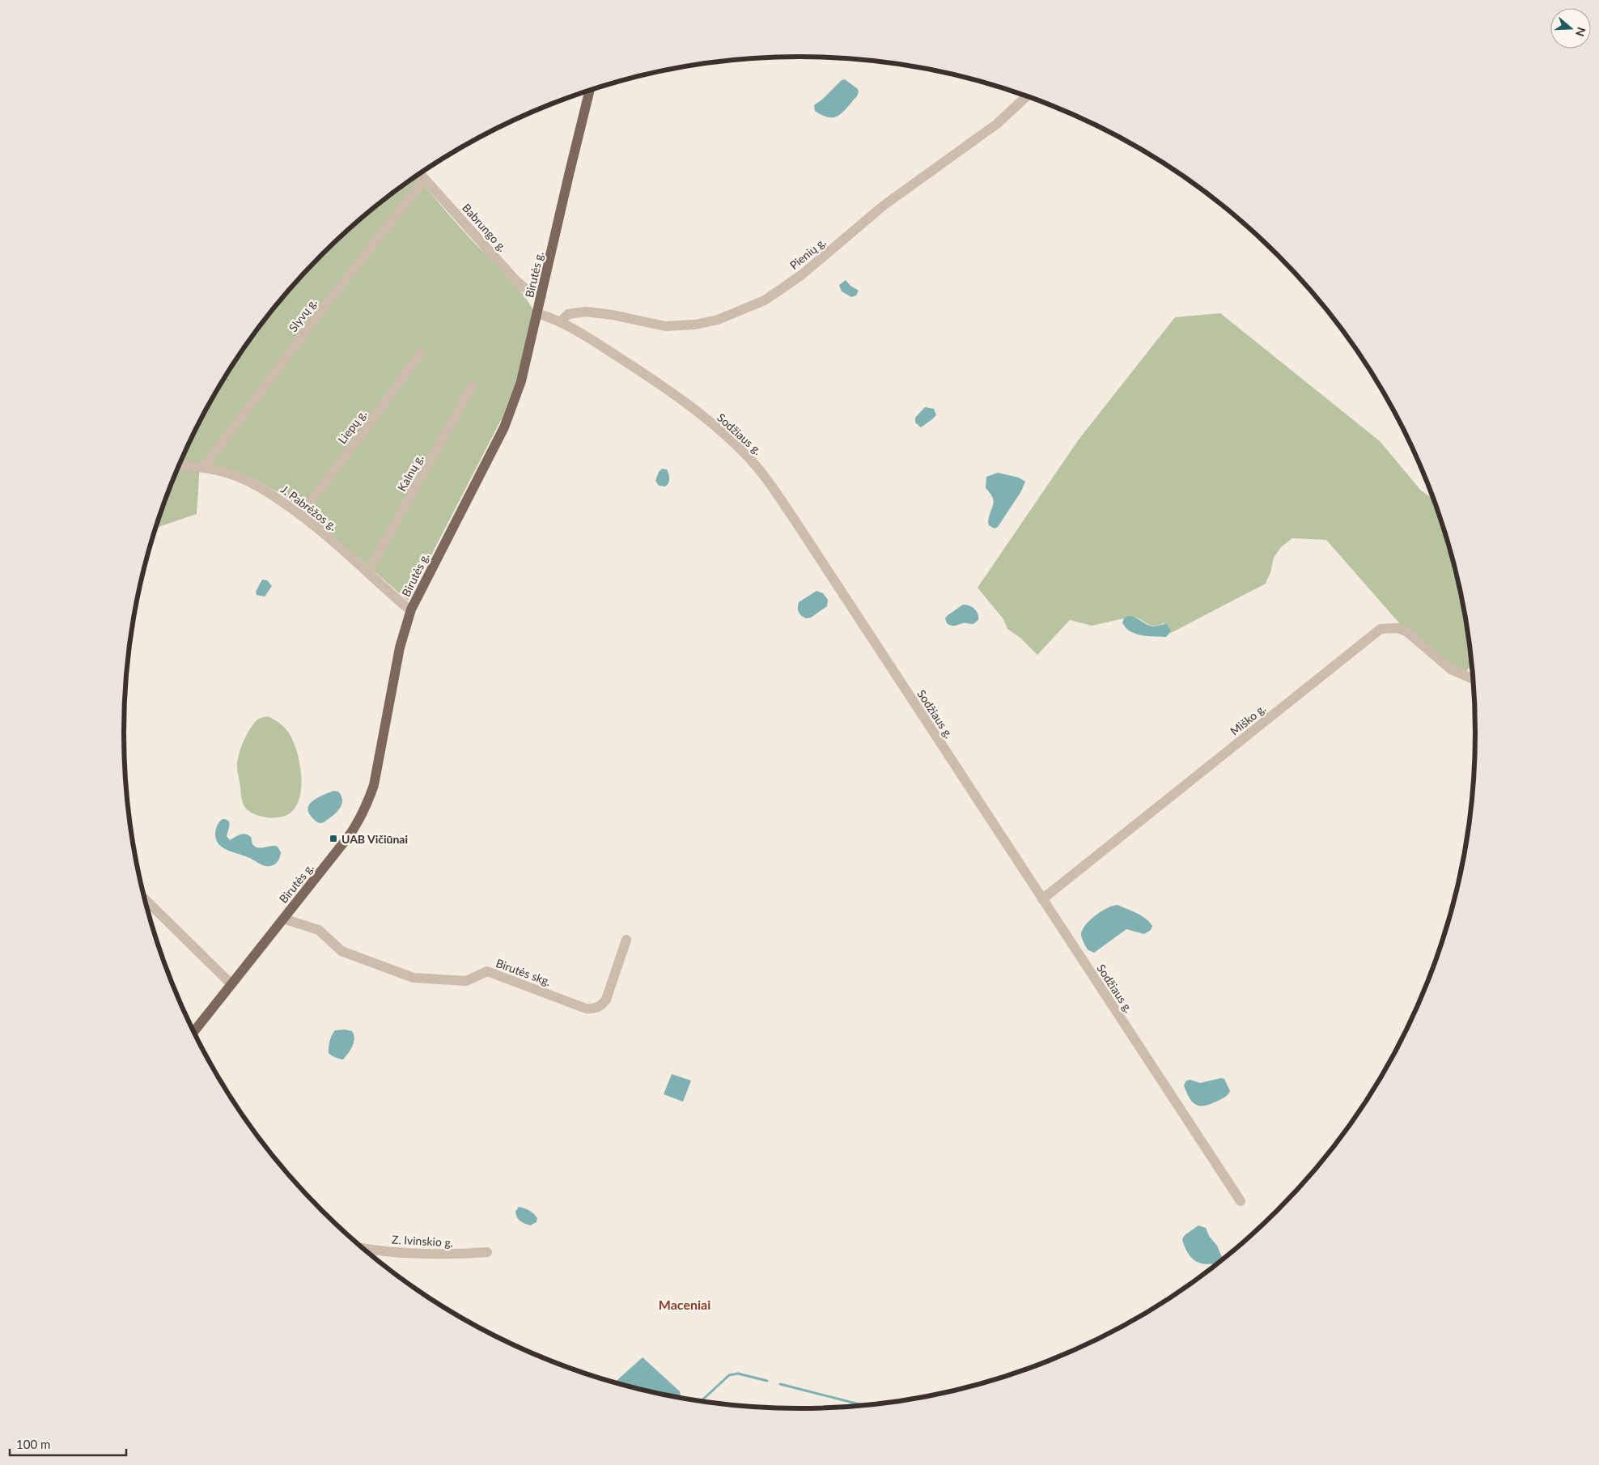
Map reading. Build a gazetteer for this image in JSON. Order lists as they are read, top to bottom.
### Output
{
  "streets": {
    "main road": ["Birutės g."],
    "street": [
      "Babrungo g.",
      "Pienių g.",
      "Slyvų g.",
      "Liepų g.",
      "Sodžiaus g.",
      "Kalnų g.",
      "J. Pabrėžos g.",
      "Miško g.",
      "Birutės skg.",
      "Z. Ivinskio g."
    ]
  },
  "crossings": [
    ["Babrungo g.", "Birutės g."],
    ["Babrungo g.", "Slyvų g."],
    ["Pienių g.", "Sodžiaus g."],
    ["Birutės g.", "Sodžiaus g."],
    ["Birutės g.", "J. Pabrėžos g."],
    ["Birutės g.", "Birutės skg."],
    ["Slyvų g.", "J. Pabrėžos g."],
    ["Liepų g.", "J. Pabrėžos g."],
    ["Sodžiaus g.", "Miško g."],
    ["Kalnų g.", "J. Pabrėžos g."]
  ],
  "districts": ["Maceniai"],
  "places": {
    "transit": ["UAB Vičiūnai"]
  },
  "scale_bar": "100 m",
  "north": "right"
}
